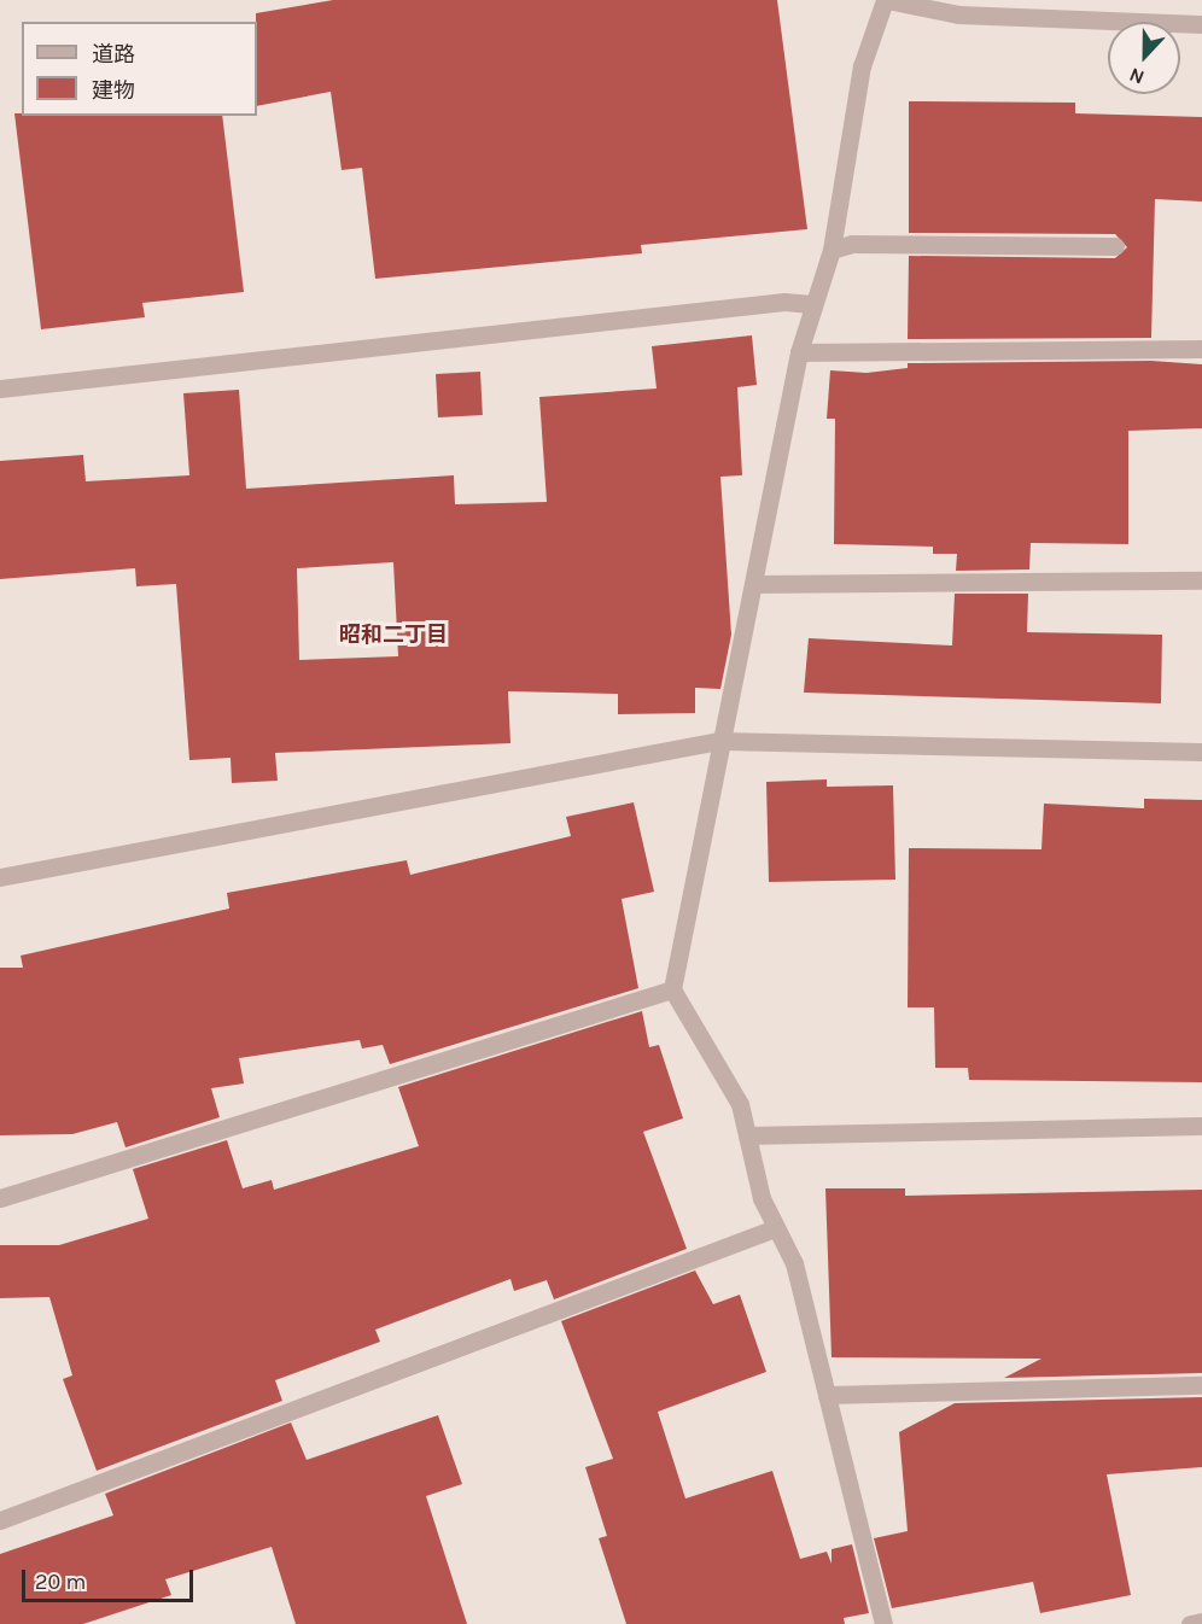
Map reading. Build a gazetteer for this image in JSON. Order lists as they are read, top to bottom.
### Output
{
  "districts": ["昭和二丁目"],
  "legend": ["道路", "建物"],
  "scale_bar": "20 m",
  "north": "bottom"
}
